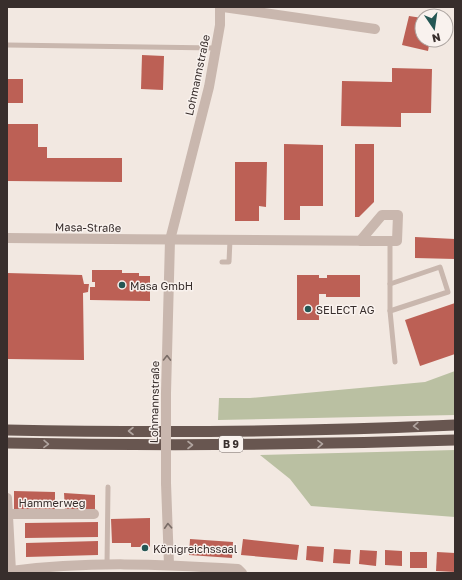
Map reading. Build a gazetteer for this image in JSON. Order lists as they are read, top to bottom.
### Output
{
  "streets": {
    "highway": ["B 9"],
    "street": ["Lohmannstraße", "Masa-Straße", "Hammerweg"]
  },
  "crossings": [
    ["Lohmannstraße", "Masa-Straße"]
  ],
  "one_way": ["Lohmannstraße"],
  "places": ["Masa GmbH", "SELECT AG", "Königreichssaal"],
  "north": "bottom"
}
